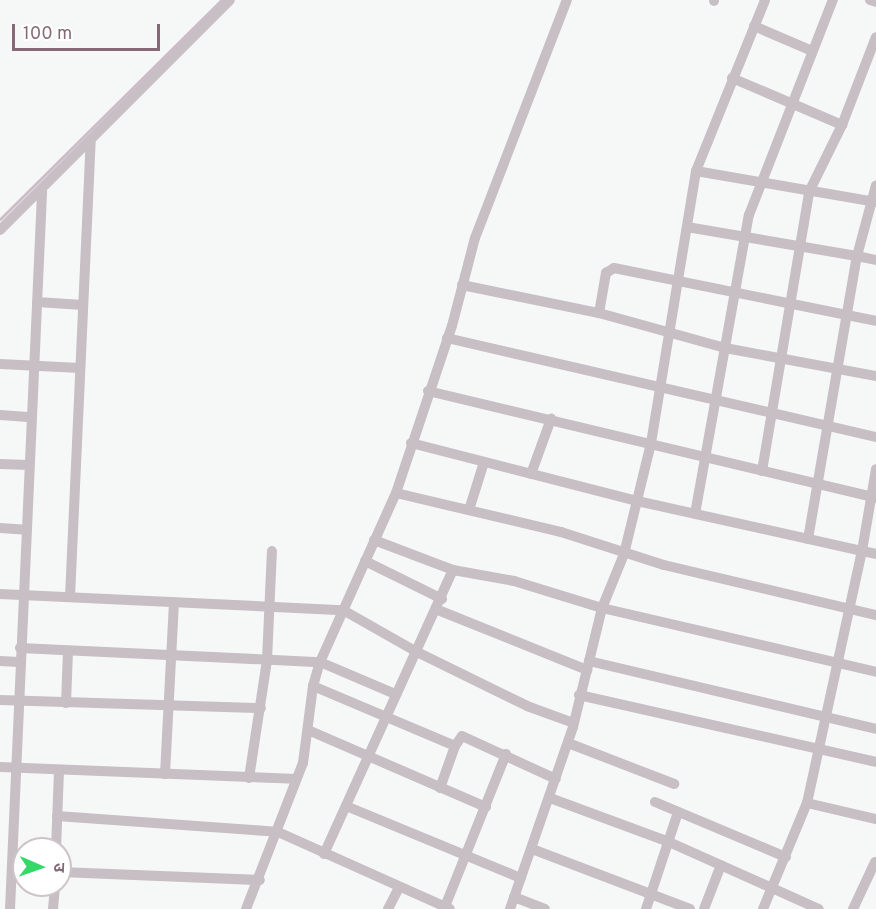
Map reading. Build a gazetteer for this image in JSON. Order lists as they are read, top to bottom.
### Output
{
  "scale_bar": "100 m",
  "north": "right"
}
